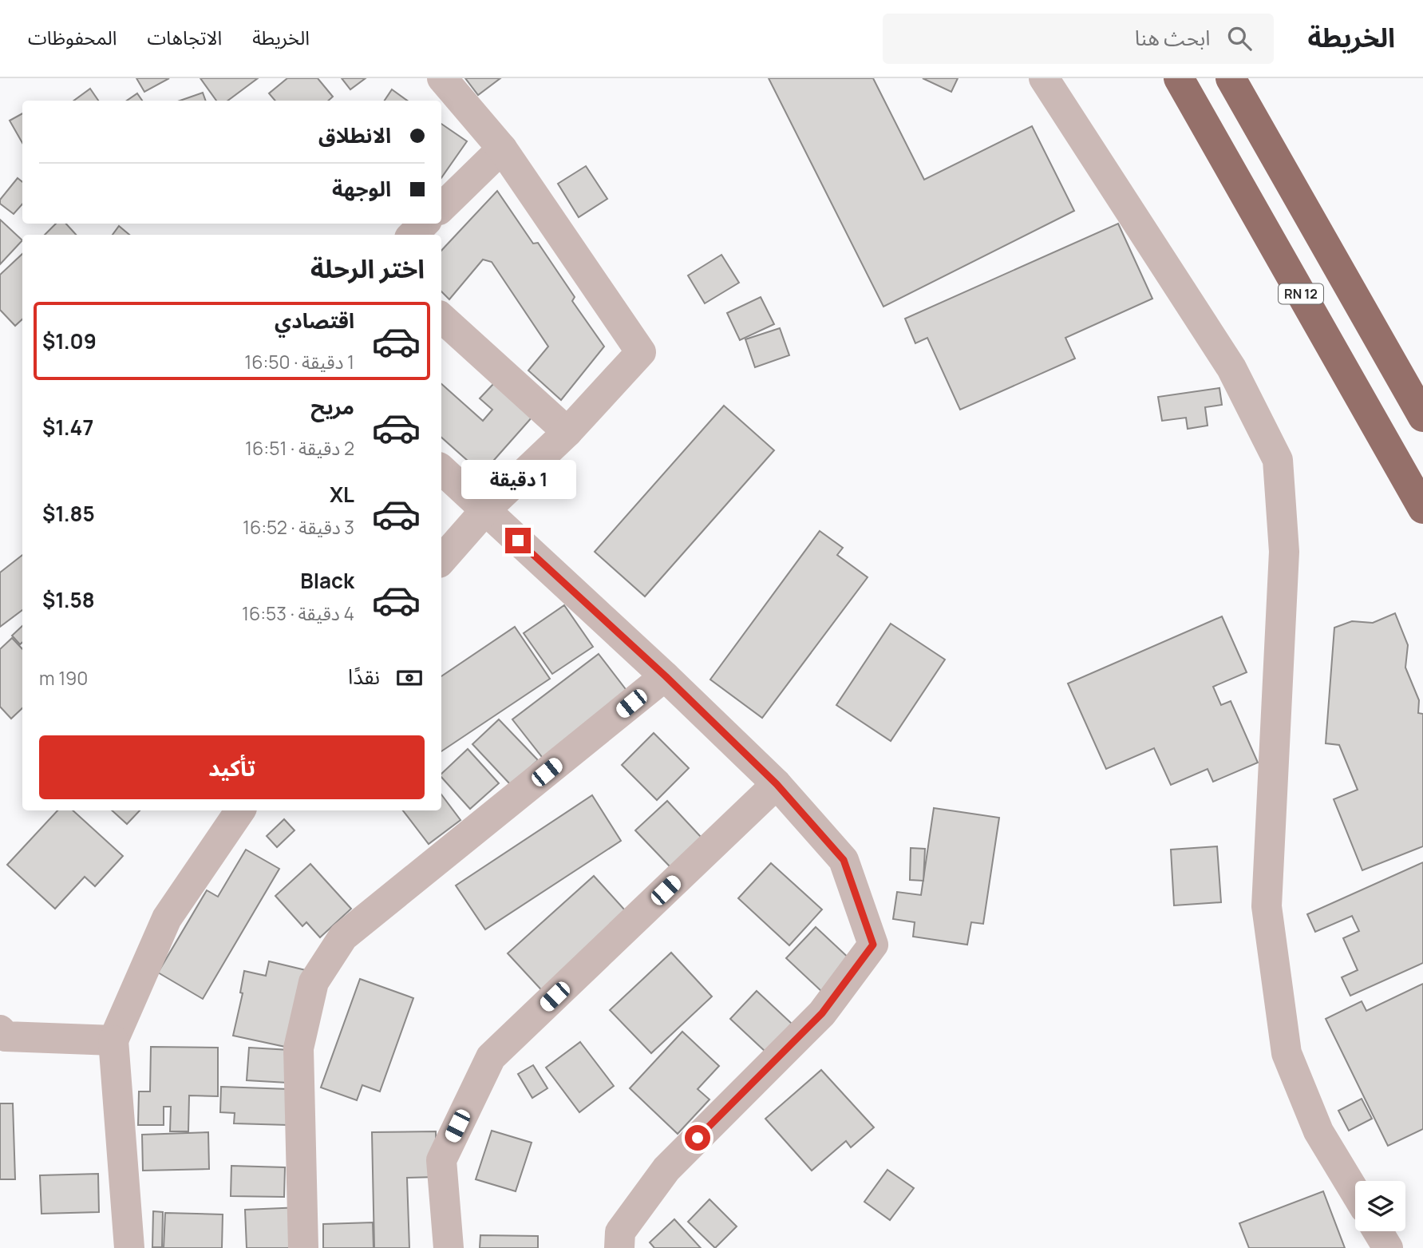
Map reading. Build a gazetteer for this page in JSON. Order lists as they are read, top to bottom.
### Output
{
  "streets": {
    "highway": ["RN 12"]
  },
  "page": {
    "header": "الخريطة",
    "search": "ابحث هنا",
    "nav": ["الخريطة", "الاتجاهات", "المحفوظات"],
    "banner": ["الانطلاق", "الوجهة"],
    "heading": "اختر الرحلة",
    "list": [
      {
        "name": "اقتصادي",
        "note": "1 دقيقة · 16:50",
        "value": "$1.09"
      },
      {
        "name": "مريح",
        "note": "2 دقيقة · 16:51",
        "value": "$1.47"
      },
      {
        "name": "XL",
        "note": "3 دقيقة · 16:52",
        "value": "$1.85"
      },
      {
        "name": "Black",
        "note": "4 دقيقة · 16:53",
        "value": "$1.58"
      }
    ],
    "bubble": "1 دقيقة",
    "pay": ["نقدًا", "190 m"],
    "buttons": "تأكيد"
  }
}
